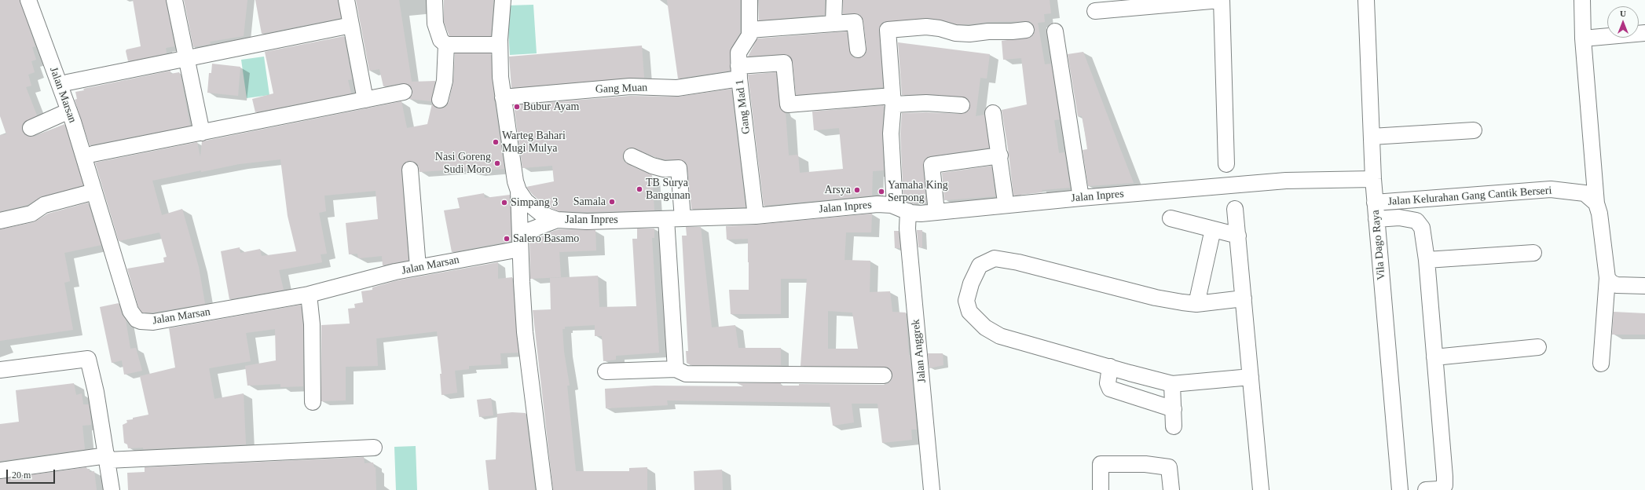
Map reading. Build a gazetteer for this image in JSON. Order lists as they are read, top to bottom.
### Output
{
  "streets": {
    "street": [
      "Gang Muan",
      "Jalan Marsan",
      "Gang Mad 1",
      "Jalan Inpres",
      "Jalan Kelurahan Gang Cantik Berseri",
      "Vila Dago Raya",
      "Jalan Anggrek"
    ]
  },
  "crossings": [
    ["Gang Muan", "Gang Mad 1"],
    ["Gang Muan", "Jalan Inpres"],
    ["Gang Muan", "Jalan Anggrek"],
    ["Jalan Marsan", "Jalan Inpres"],
    ["Gang Mad 1", "Jalan Inpres"],
    ["Jalan Inpres", "Vila Dago Raya"],
    ["Jalan Inpres", "Jalan Anggrek"],
    ["Jalan Kelurahan Gang Cantik Berseri", "Vila Dago Raya"]
  ],
  "places": [
    "Bubur Ayam",
    "Warteg Bahari Mugi Mulya",
    "Nasi Goreng Sudi Moro",
    "TB Surya Bangunan",
    "Arsya",
    "Yamaha King Serpong",
    "Samala",
    "Simpang 3",
    "Salero Basamo"
  ],
  "scale_bar": "20 m",
  "north": "top"
}
